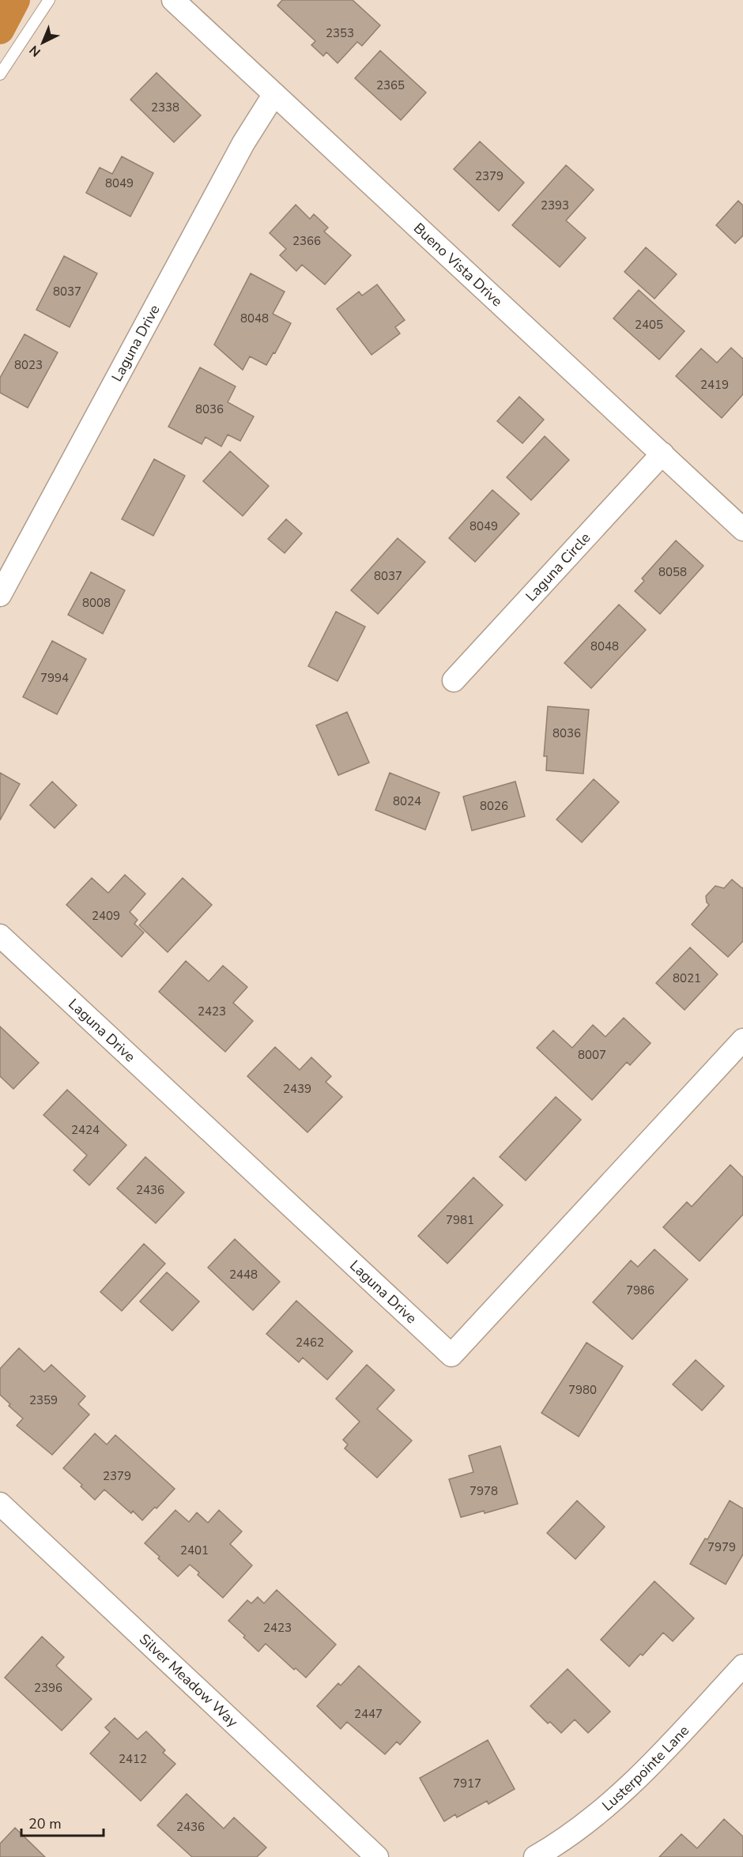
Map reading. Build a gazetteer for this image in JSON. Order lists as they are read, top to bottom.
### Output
{
  "streets": {
    "street": [
      "Bueno Vista Drive",
      "Laguna Drive",
      "Laguna Circle",
      "Silver Meadow Way",
      "Lusterpointe Lane"
    ]
  },
  "crossings": [
    ["Bueno Vista Drive", "Laguna Drive"],
    ["Bueno Vista Drive", "Laguna Circle"]
  ],
  "house_numbers": [
    "2353",
    "2365",
    "2338",
    "2379",
    "8049",
    "2393",
    "2366",
    "8037",
    "8048",
    "2405",
    "8023",
    "2419",
    "8036",
    "8049",
    "8058",
    "8037",
    "8008",
    "8048",
    "7994",
    "8036",
    "8024",
    "8026",
    "2409",
    "8021",
    "2423",
    "8007",
    "2439",
    "2424",
    "2436",
    "7981",
    "2448",
    "7986",
    "2462",
    "7980",
    "2359",
    "2379",
    "7978",
    "7979",
    "2401",
    "2423",
    "2396",
    "2447",
    "2412",
    "7917",
    "2436"
  ],
  "scale_bar": "20 m",
  "north": "bottom left"
}
